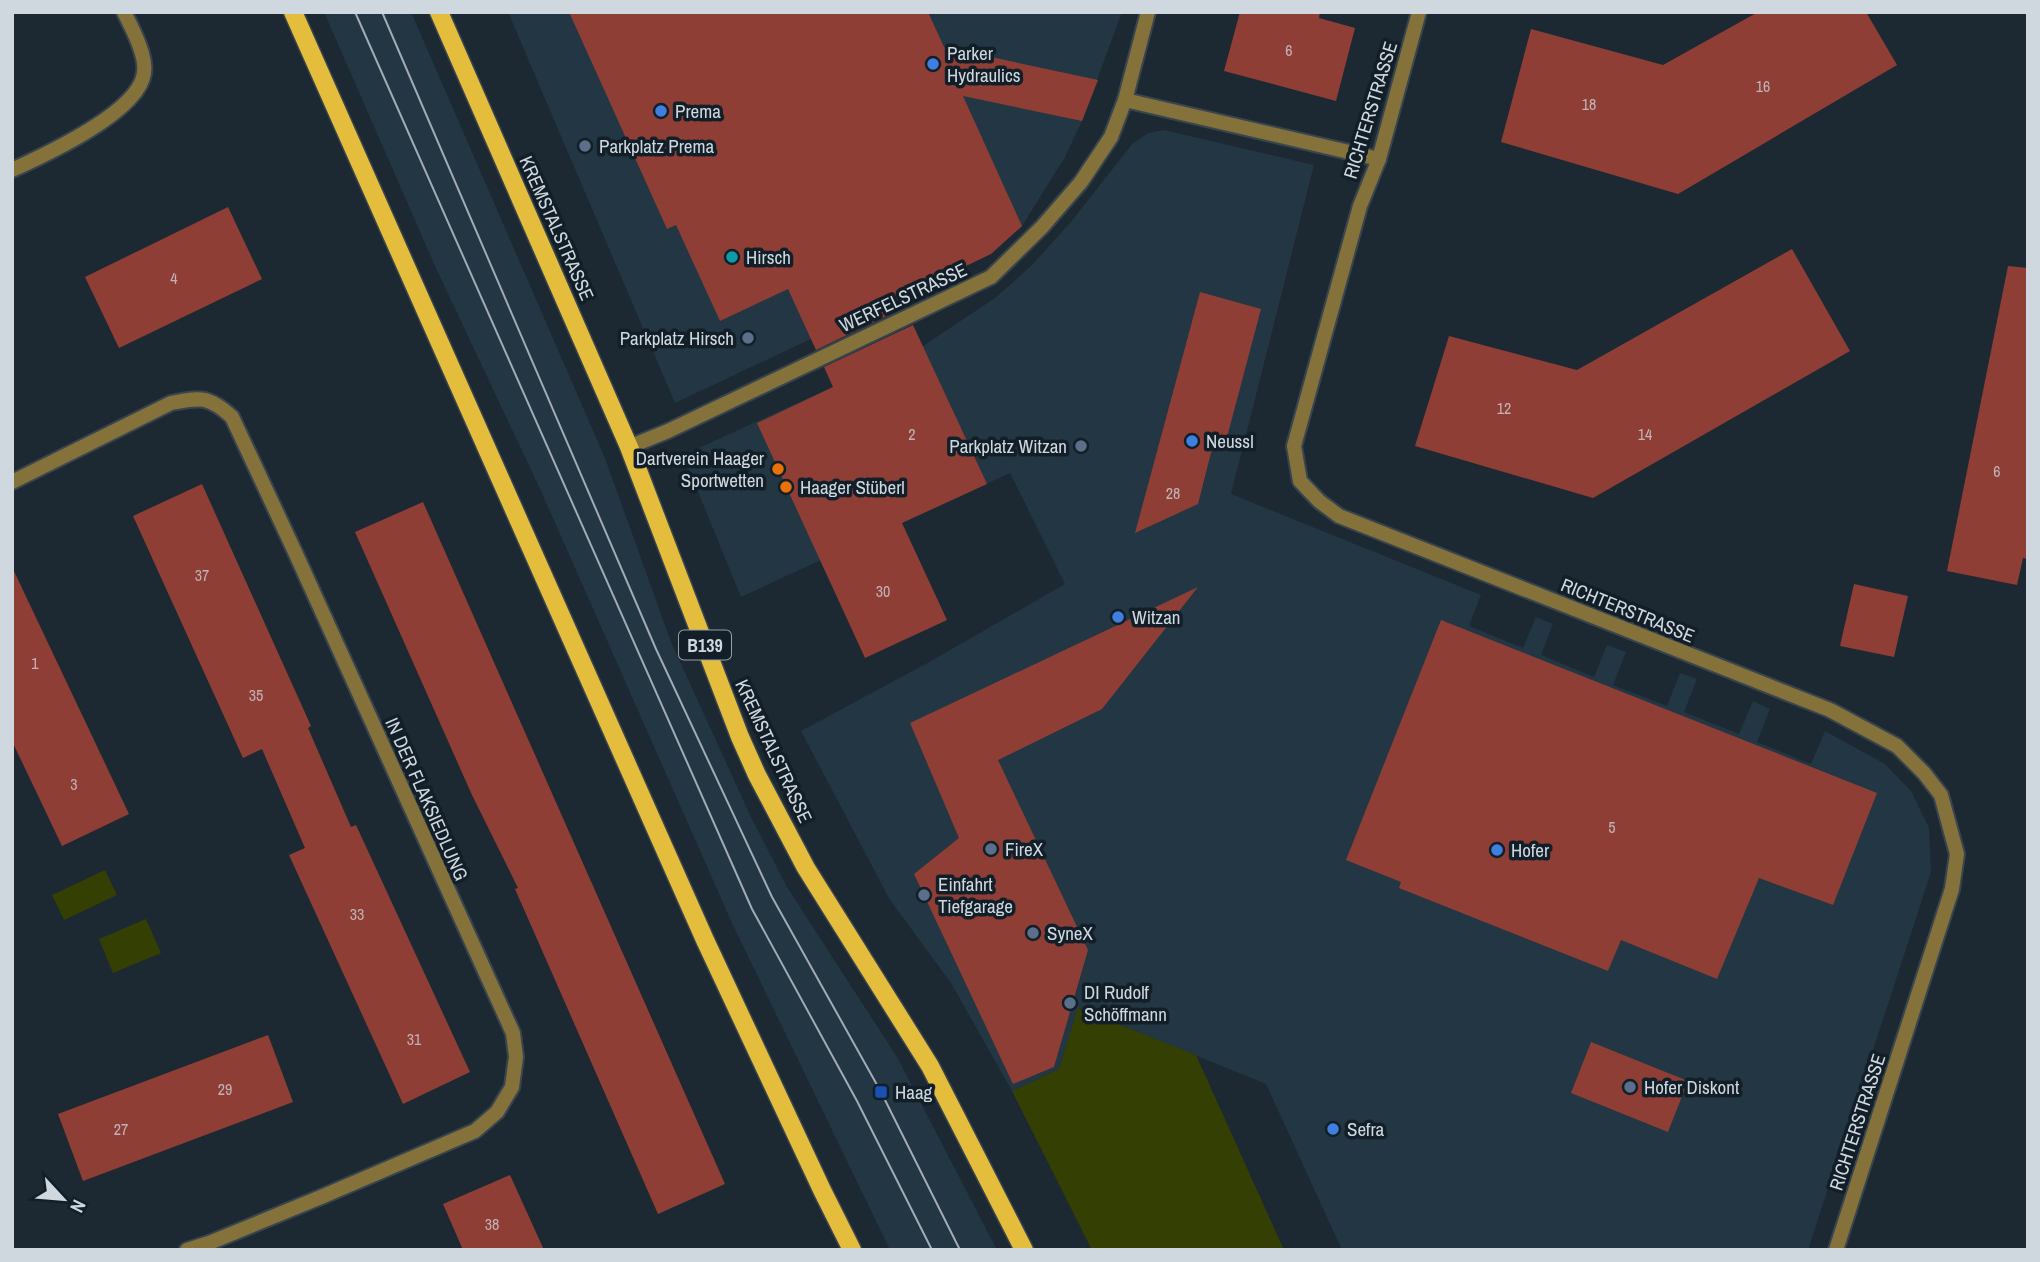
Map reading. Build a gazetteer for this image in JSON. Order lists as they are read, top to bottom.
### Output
{
  "streets": {
    "main road": ["KREMSTALSTRASSE", "B139"],
    "street": ["RICHTERSTRASSE", "WERFELSTRASSE", "IN DER FLAKSIEDLUNG"]
  },
  "crossings": [
    ["KREMSTALSTRASSE", "WERFELSTRASSE"]
  ],
  "places": {
    "other": [
      "Parker Hydraulics",
      "Prema",
      "Parkplatz Prema",
      "Hirsch",
      "Parkplatz Hirsch",
      "Neussl",
      "Parkplatz Witzan",
      "Dartverein Haager Sportwetten",
      "Haager Stüberl",
      "Witzan",
      "FireX",
      "Hofer",
      "Einfahrt Tiefgarage",
      "SyneX",
      "DI Rudolf Schöffmann",
      "Hofer Diskont",
      "Sefra"
    ],
    "transit": ["Haag"]
  },
  "house_numbers": [
    "6",
    "16",
    "18",
    "4",
    "12",
    "2",
    "14",
    "6",
    "28",
    "37",
    "30",
    "1",
    "35",
    "3",
    "5",
    "33",
    "31",
    "29",
    "27",
    "38"
  ],
  "north": "bottom right"
}
